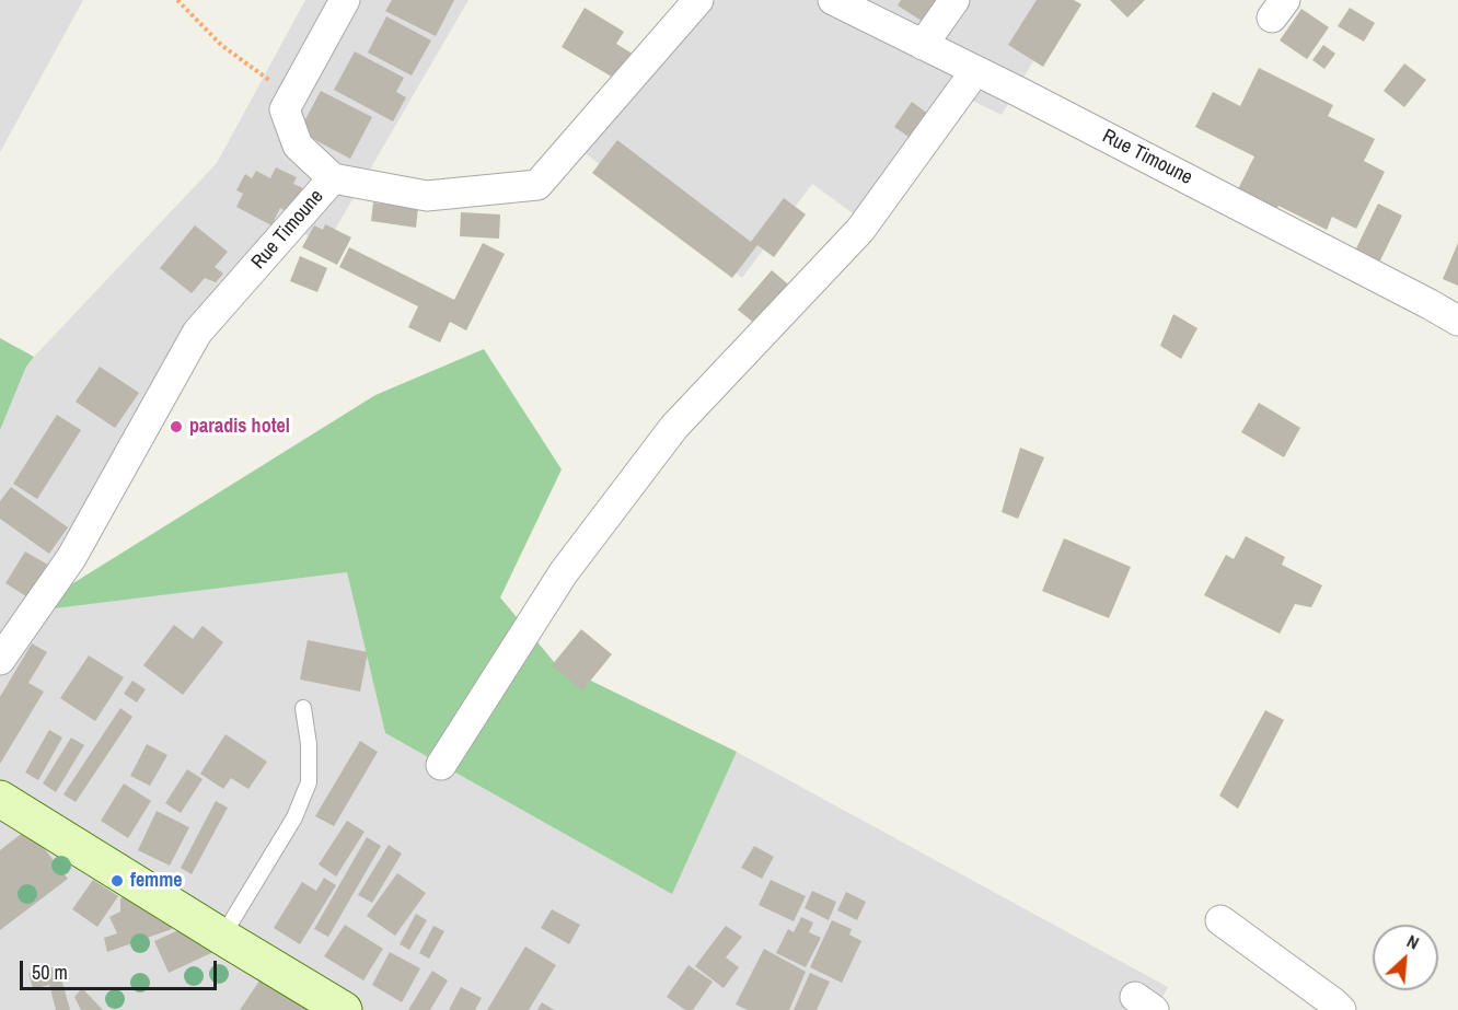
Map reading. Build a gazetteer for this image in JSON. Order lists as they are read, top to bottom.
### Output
{
  "streets": {
    "street": ["Rue Timoune"]
  },
  "places": ["paradis hotel", "femme"],
  "scale_bar": "50 m",
  "north": "top right"
}
